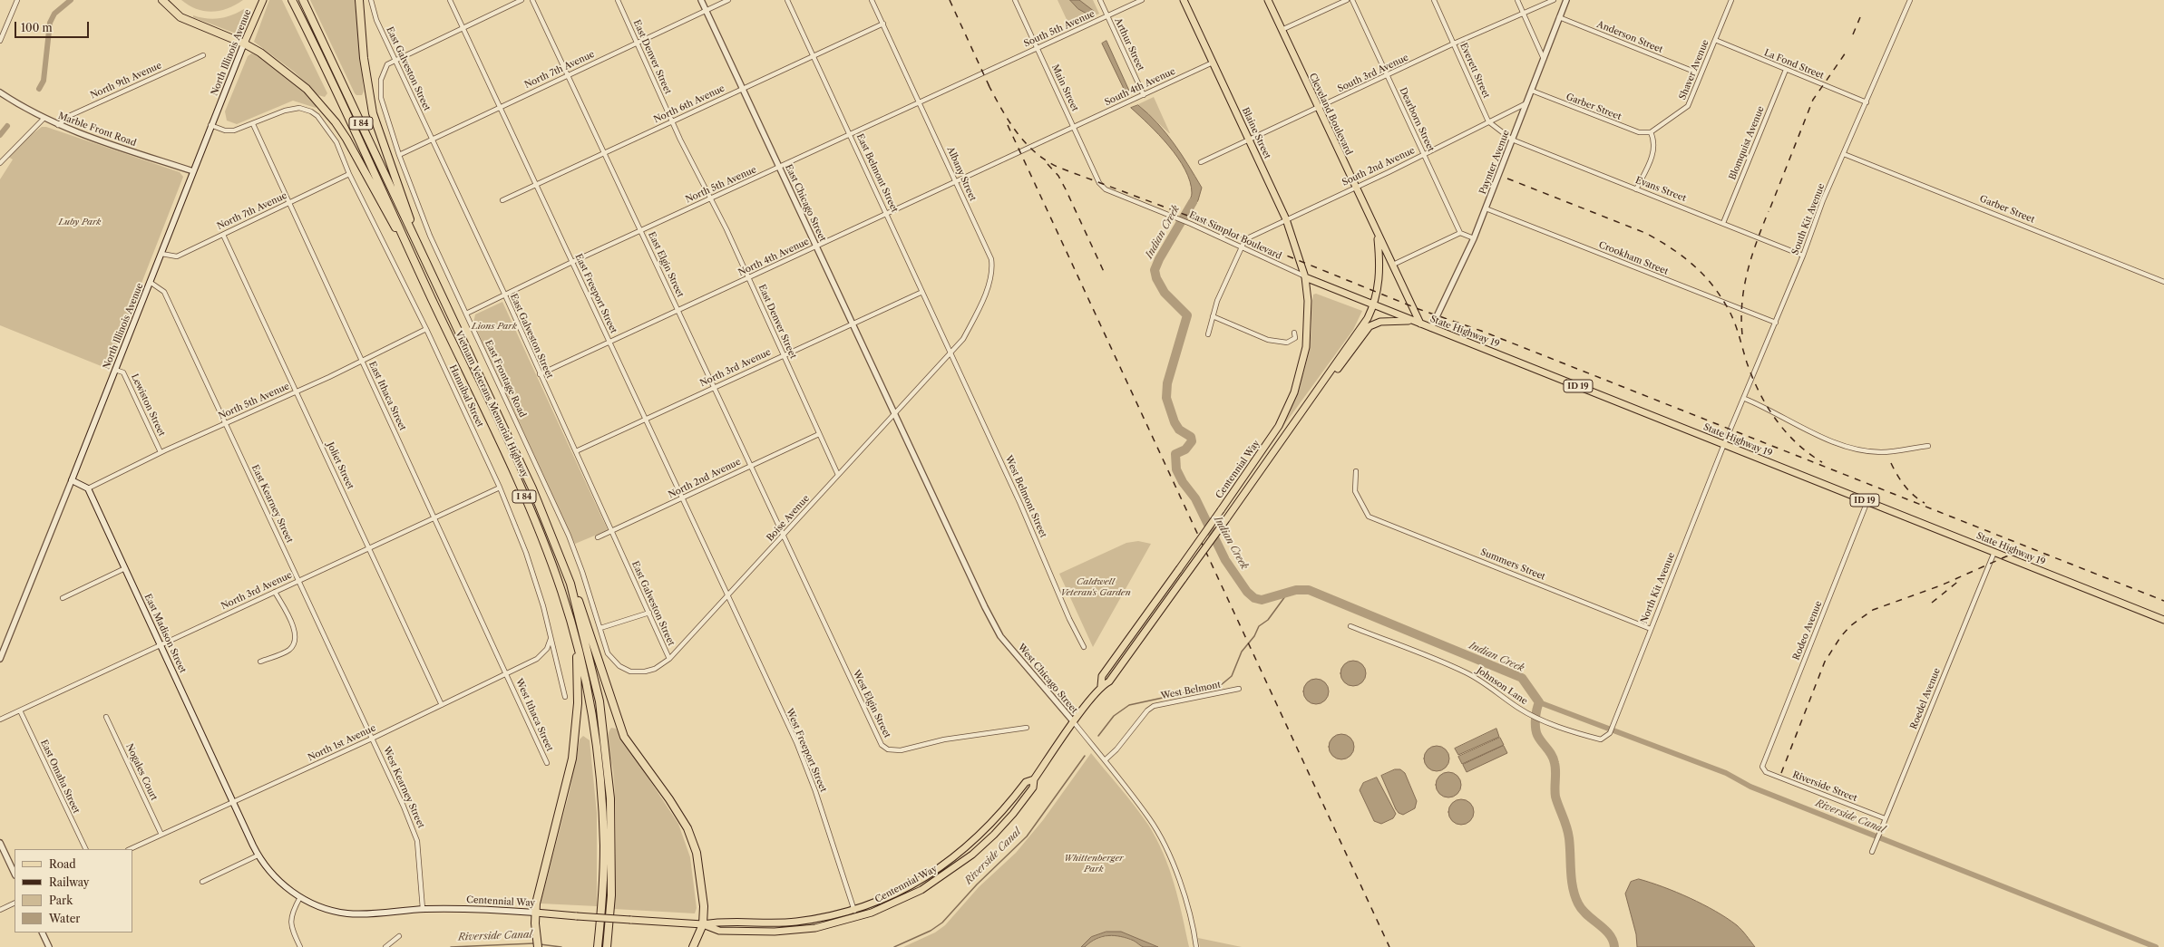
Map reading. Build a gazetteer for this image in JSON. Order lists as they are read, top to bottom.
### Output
{
  "streets": {
    "highway": ["I 84", "Vietnam Veterans Memorial Highway"],
    "main road": [
      "North Illinois Avenue",
      "Cleveland Boulevard",
      "Blaine Street",
      "State Highway 19",
      "ID 19",
      "Centennial Way",
      "East Madison Street"
    ],
    "street": [
      "South 5th Avenue",
      "Anderson Street",
      "Arthur Street",
      "East Denver Street",
      "La Fond Street",
      "East Galveston Street",
      "North 7th Avenue",
      "Shaver Avenue",
      "Everett Street",
      "South 3rd Avenue",
      "North 9th Avenue",
      "South 4th Avenue",
      "Main Street",
      "North 6th Avenue",
      "Garber Street",
      "Dearborn Street",
      "Marble Front Road",
      "Blomquist Avenue",
      "Paynter Avenue",
      "South 2nd Avenue",
      "East Belmont Street",
      "Albany Street",
      "North 5th Avenue",
      "Evans Street",
      "East Chicago Street",
      "South Kit Avenue",
      "East Simplot Boulevard",
      "North 4th Avenue",
      "Crookham Street",
      "East Elgin Street",
      "East Freeport Street",
      "North 3rd Avenue",
      "East Frontage Road",
      "East Ithaca Street",
      "Hannibal Street",
      "Lewiston Street",
      "Joliet Street",
      "North 2nd Avenue",
      "West Belmont Street",
      "East Kearney Street",
      "Boise Avenue",
      "Summers Street",
      "North Kit Avenue",
      "Rodeo Avenue",
      "West Chicago Street",
      "Johnson Lane",
      "West Belmont",
      "Roedel Avenue",
      "West Elgin Street",
      "West Ithaca Street",
      "North 1st Avenue",
      "West Freeport Street",
      "Nogales Court",
      "East Omaha Street",
      "Riverside Street",
      "West Kearney Street"
    ]
  },
  "crossings": [
    ["South 5th Avenue", "Arthur Street"],
    ["South 5th Avenue", "Main Street"],
    ["South 5th Avenue", "North 5th Avenue"],
    ["Anderson Street", "Paynter Avenue"],
    ["Arthur Street", "South 4th Avenue"],
    ["North Illinois Avenue", "North 7th Avenue"],
    ["North Illinois Avenue", "Marble Front Road"],
    ["North Illinois Avenue", "Lewiston Street"],
    ["North Illinois Avenue", "East Kearney Street"],
    ["East Denver Street", "North 7th Avenue"],
    ["East Denver Street", "North 6th Avenue"],
    ["East Denver Street", "North 5th Avenue"],
    ["East Denver Street", "North 4th Avenue"],
    ["East Denver Street", "North 3rd Avenue"],
    ["East Denver Street", "North 2nd Avenue"],
    ["East Denver Street", "Boise Avenue"],
    ["La Fond Street", "Shaver Avenue"],
    ["La Fond Street", "Blomquist Avenue"],
    ["La Fond Street", "South Kit Avenue"],
    ["East Galveston Street", "North 7th Avenue"],
    ["East Galveston Street", "North 5th Avenue"],
    ["East Galveston Street", "North 4th Avenue"],
    ["East Galveston Street", "North 3rd Avenue"],
    ["East Galveston Street", "East Frontage Road"],
    ["East Galveston Street", "North 2nd Avenue"],
    ["East Galveston Street", "Boise Avenue"],
    ["North 7th Avenue", "East Chicago Street"],
    ["North 7th Avenue", "East Elgin Street"],
    ["North 7th Avenue", "East Freeport Street"],
    ["North 7th Avenue", "East Frontage Road"],
    ["North 7th Avenue", "East Ithaca Street"],
    ["North 7th Avenue", "Hannibal Street"],
    ["North 7th Avenue", "Joliet Street"],
    ["Shaver Avenue", "Garber Street"],
    ["Everett Street", "South 3rd Avenue"],
    ["Everett Street", "Paynter Avenue"],
    ["Everett Street", "South 2nd Avenue"],
    ["Everett Street", "Evans Street"],
    ["South 3rd Avenue", "Cleveland Boulevard"],
    ["South 3rd Avenue", "Dearborn Street"],
    ["South 3rd Avenue", "Blaine Street"],
    ["North 9th Avenue", "Marble Front Road"],
    ["South 4th Avenue", "Main Street"],
    ["South 4th Avenue", "Blaine Street"],
    ["South 4th Avenue", "North 4th Avenue"],
    ["Main Street", "East Simplot Boulevard"],
    ["Main Street", "North 4th Avenue"],
    ["North 6th Avenue", "East Belmont Street"],
    ["North 6th Avenue", "Albany Street"],
    ["North 6th Avenue", "East Chicago Street"],
    ["North 6th Avenue", "East Elgin Street"],
    ["North 6th Avenue", "East Freeport Street"],
    ["Garber Street", "Paynter Avenue"],
    ["Garber Street", "South Kit Avenue"],
    ["Cleveland Boulevard", "South 2nd Avenue"],
    ["Cleveland Boulevard", "State Highway 19"],
    ["Cleveland Boulevard", "Centennial Way"],
    ["Dearborn Street", "South 2nd Avenue"],
    ["Blaine Street", "South 2nd Avenue"],
    ["Blaine Street", "East Simplot Boulevard"],
    ["Blaine Street", "State Highway 19"],
    ["Blaine Street", "Centennial Way"],
    ["Blomquist Avenue", "Evans Street"],
    ["Paynter Avenue", "South 2nd Avenue"],
    ["Paynter Avenue", "Evans Street"],
    ["Paynter Avenue", "Crookham Street"],
    ["Paynter Avenue", "State Highway 19"],
    ["South 2nd Avenue", "East Simplot Boulevard"],
    ["East Belmont Street", "Albany Street"],
    ["East Belmont Street", "North 5th Avenue"],
    ["East Belmont Street", "North 4th Avenue"],
    ["East Belmont Street", "North 3rd Avenue"],
    ["East Belmont Street", "West Belmont Street"],
    ["East Belmont Street", "Boise Avenue"],
    ["Albany Street", "North 5th Avenue"],
    ["Albany Street", "North 4th Avenue"],
    ["Albany Street", "West Belmont Street"],
    ["Albany Street", "Boise Avenue"],
    ["North 5th Avenue", "East Chicago Street"],
    ["North 5th Avenue", "East Elgin Street"],
    ["North 5th Avenue", "East Freeport Street"],
    ["North 5th Avenue", "East Frontage Road"],
    ["North 5th Avenue", "East Ithaca Street"],
    ["North 5th Avenue", "Hannibal Street"],
    ["North 5th Avenue", "Lewiston Street"],
    ["North 5th Avenue", "Joliet Street"],
    ["North 5th Avenue", "East Kearney Street"],
    ["North 5th Avenue", "East Madison Street"],
    ["Evans Street", "South Kit Avenue"],
    ["East Chicago Street", "North 4th Avenue"],
    ["East Chicago Street", "North 3rd Avenue"],
    ["East Chicago Street", "Boise Avenue"],
    ["East Chicago Street", "West Chicago Street"],
    ["South Kit Avenue", "Crookham Street"],
    ["South Kit Avenue", "State Highway 19"],
    ["South Kit Avenue", "North Kit Avenue"],
    ["East Simplot Boulevard", "State Highway 19"],
    ["East Simplot Boulevard", "Centennial Way"],
    ["North 4th Avenue", "East Elgin Street"],
    ["North 4th Avenue", "East Freeport Street"],
    ["East Elgin Street", "North 3rd Avenue"],
    ["East Elgin Street", "North 2nd Avenue"],
    ["East Elgin Street", "Boise Avenue"],
    ["East Elgin Street", "West Elgin Street"],
    ["East Freeport Street", "North 3rd Avenue"],
    ["East Freeport Street", "North 2nd Avenue"],
    ["East Freeport Street", "Boise Avenue"],
    ["East Freeport Street", "West Freeport Street"],
    ["State Highway 19", "Centennial Way"],
    ["State Highway 19", "North Kit Avenue"],
    ["State Highway 19", "Rodeo Avenue"],
    ["State Highway 19", "Roedel Avenue"],
    ["North 3rd Avenue", "East Ithaca Street"],
    ["North 3rd Avenue", "Hannibal Street"],
    ["North 3rd Avenue", "Joliet Street"],
    ["North 3rd Avenue", "East Kearney Street"],
    ["North 3rd Avenue", "East Madison Street"],
    ["North 3rd Avenue", "East Omaha Street"],
    ["East Frontage Road", "Boise Avenue"],
    ["East Ithaca Street", "Hannibal Street"],
    ["East Ithaca Street", "West Ithaca Street"],
    ["East Ithaca Street", "North 1st Avenue"],
    ["Hannibal Street", "North 1st Avenue"],
    ["Joliet Street", "North 1st Avenue"],
    ["Centennial Way", "East Madison Street"],
    ["Centennial Way", "West Chicago Street"],
    ["Centennial Way", "West Freeport Street"],
    ["Centennial Way", "West Kearney Street"],
    ["West Belmont Street", "Boise Avenue"],
    ["East Kearney Street", "North 1st Avenue"],
    ["East Kearney Street", "West Kearney Street"],
    ["Boise Avenue", "West Chicago Street"],
    ["Boise Avenue", "West Elgin Street"],
    ["Boise Avenue", "West Freeport Street"],
    ["Summers Street", "North Kit Avenue"],
    ["North Kit Avenue", "Johnson Lane"],
    ["Rodeo Avenue", "Riverside Street"],
    ["East Madison Street", "North 1st Avenue"],
    ["West Chicago Street", "West Belmont"],
    ["Roedel Avenue", "Riverside Street"],
    ["West Ithaca Street", "North 1st Avenue"],
    ["North 1st Avenue", "Nogales Court"],
    ["North 1st Avenue", "West Kearney Street"]
  ],
  "water": ["Indian Creek", "Riverside Canal"],
  "parks": [
    "Luby Park",
    "Lions Park",
    "Caldwell Veteran's Garden",
    "Whittenberger Park"
  ],
  "legend": [
    "Road",
    "Railway",
    "Park",
    "Water"
  ],
  "scale_bar": "100 m"
}
